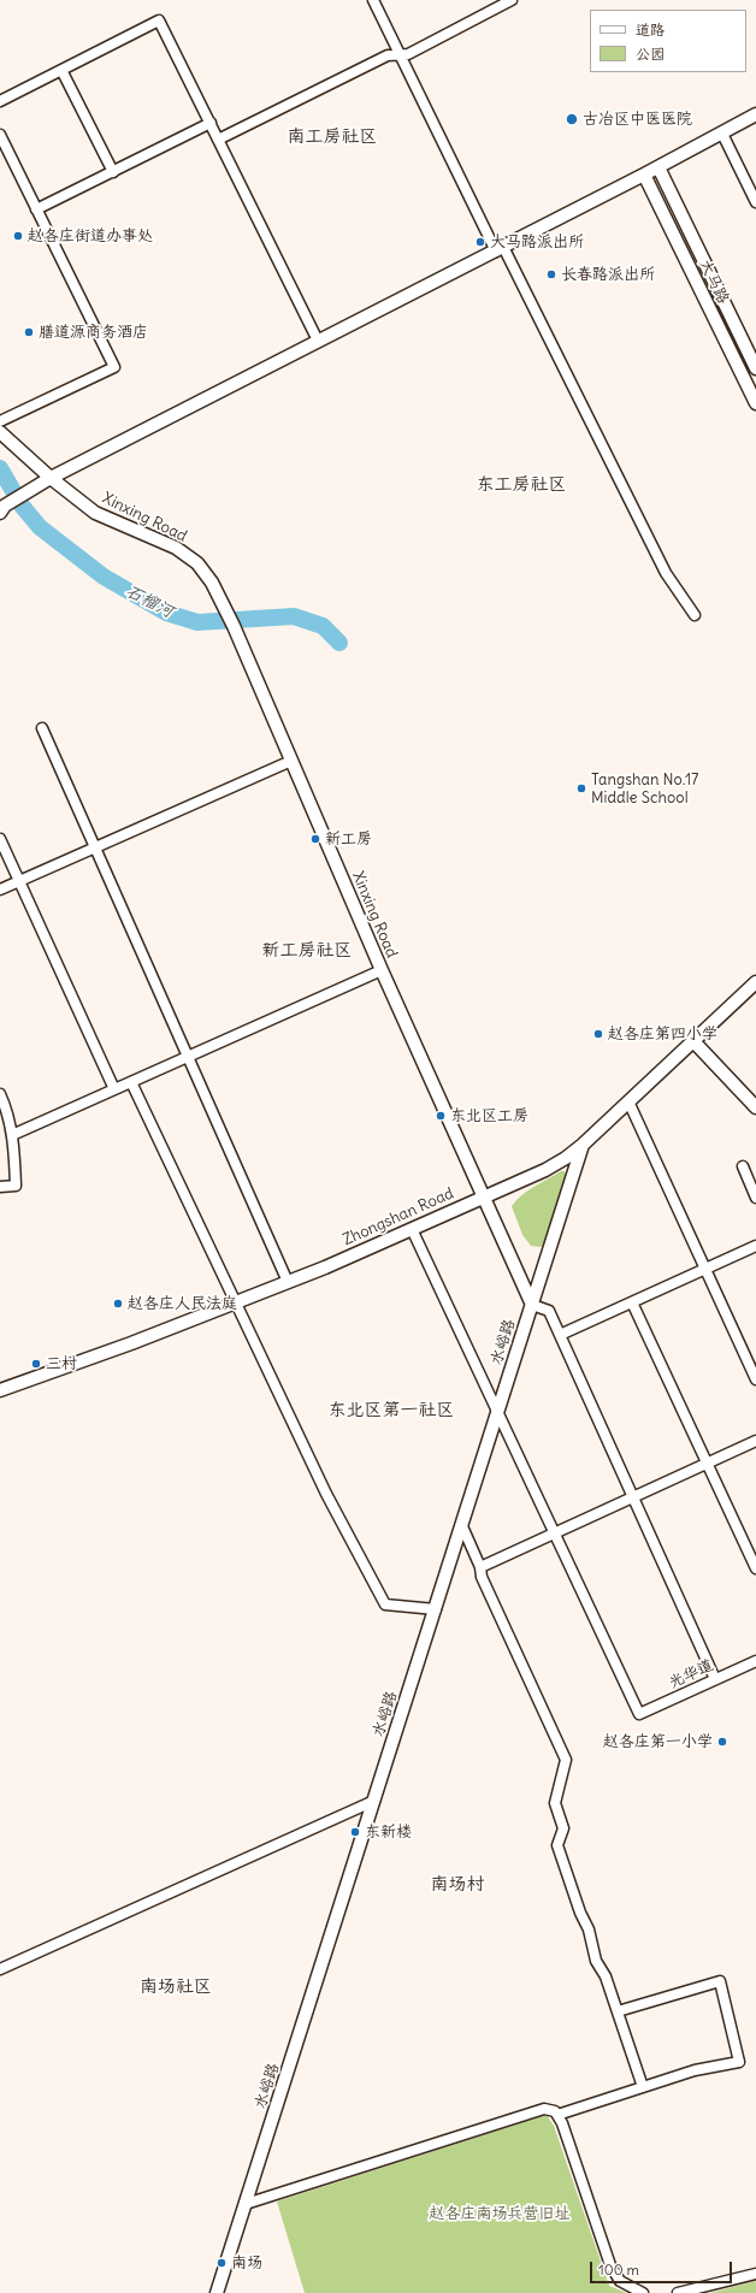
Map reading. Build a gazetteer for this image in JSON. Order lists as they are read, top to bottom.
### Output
{
  "streets": {
    "street": [
      "大马路",
      "Xinxing Road",
      "Zhongshan Road",
      "水峪路",
      "光华道"
    ]
  },
  "crossings": [
    ["Xinxing Road", "Zhongshan Road"],
    ["Xinxing Road", "水峪路"],
    ["Zhongshan Road", "水峪路"]
  ],
  "districts": [
    "南工房社区",
    "东工房社区",
    "新工房社区",
    "东北区第一社区",
    "南场村",
    "南场社区"
  ],
  "water": ["石榴河"],
  "parks": ["赵各庄南场兵营旧址"],
  "places": [
    "古冶区中医医院",
    "赵各庄街道办事处",
    "大马路派出所",
    "长春路派出所",
    "膳道源商务酒店",
    "Tangshan No.17 Middle School",
    "新工房",
    "赵各庄第四小学",
    "东北区工房",
    "赵各庄人民法庭",
    "三村",
    "赵各庄第一小学",
    "东新楼",
    "南场"
  ],
  "legend": ["道路", "公园"],
  "scale_bar": "100 m"
}
